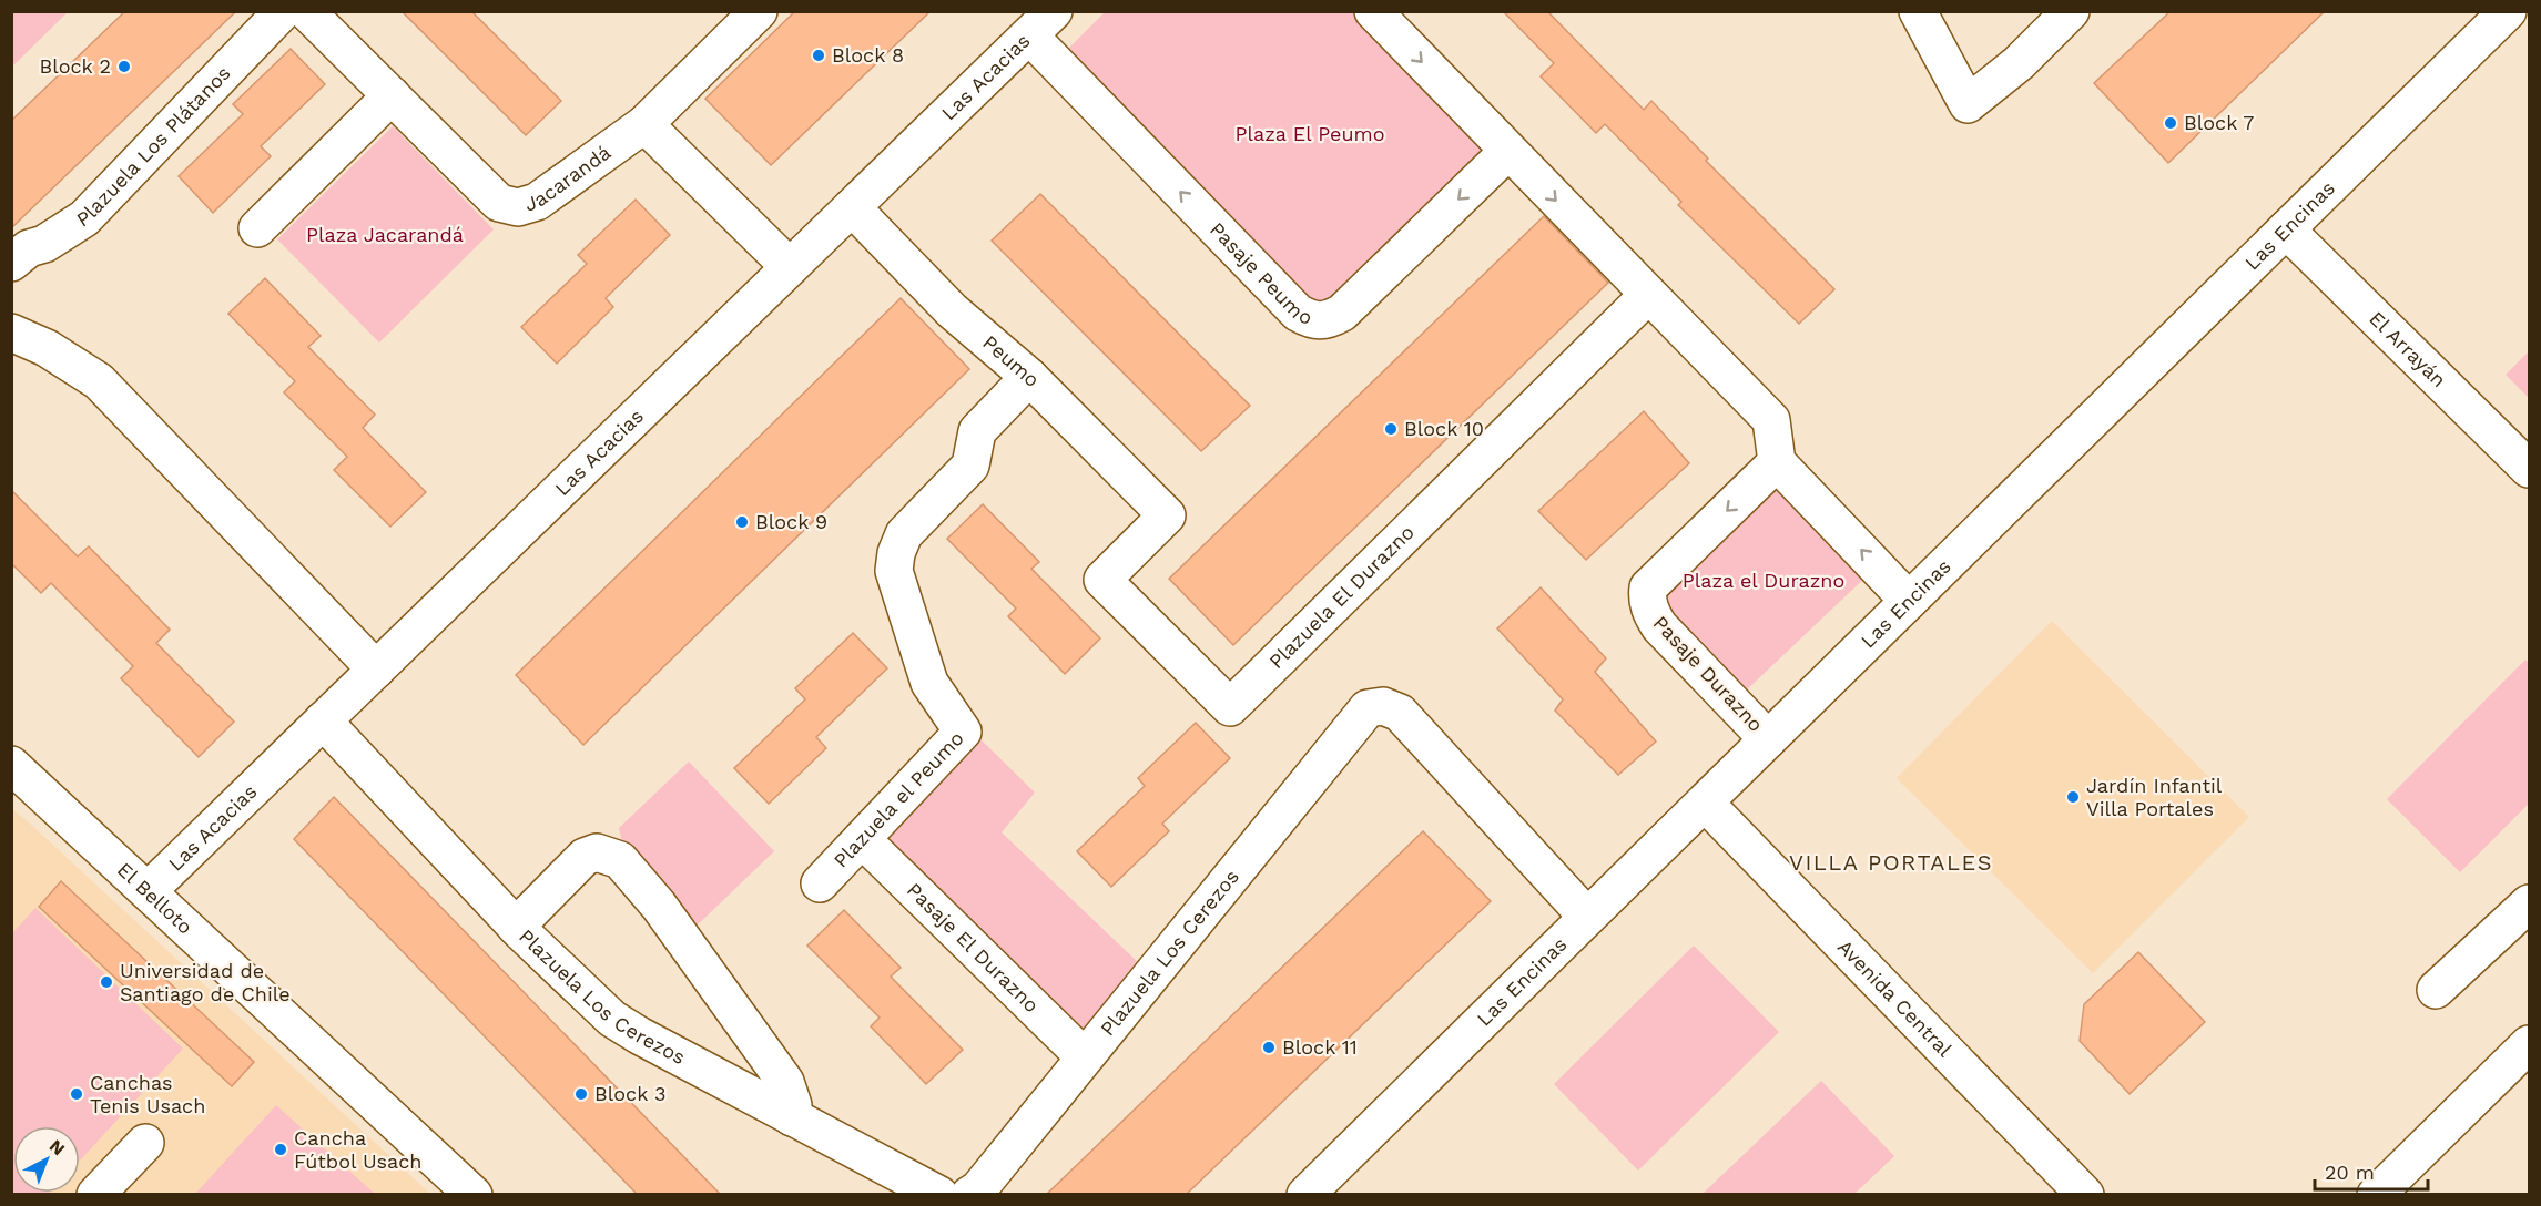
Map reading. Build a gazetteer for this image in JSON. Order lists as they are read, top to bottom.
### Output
{
  "streets": {
    "street": [
      "Las Acacias",
      "Plazuela Los Plátanos",
      "Jacarandá",
      "Las Encinas",
      "Pasaje Peumo",
      "El Arrayán",
      "Peumo",
      "Plazuela El Durazno",
      "Pasaje Durazno",
      "Plazuela el Peumo",
      "El Belloto",
      "Pasaje El Durazno",
      "Plazuela Los Cerezos",
      "Avenida Central"
    ]
  },
  "crossings": [
    ["Las Acacias", "Pasaje Peumo"],
    ["Las Acacias", "Peumo"],
    ["Las Acacias", "El Belloto"],
    ["Las Acacias", "Plazuela Los Cerezos"],
    ["Las Encinas", "El Arrayán"],
    ["Las Encinas", "Pasaje Durazno"],
    ["Las Encinas", "Plazuela Los Cerezos"],
    ["Las Encinas", "Avenida Central"],
    ["Peumo", "Plazuela El Durazno"],
    ["Peumo", "Plazuela el Peumo"],
    ["Plazuela el Peumo", "Pasaje El Durazno"],
    ["Pasaje El Durazno", "Plazuela Los Cerezos"]
  ],
  "districts": ["VILLA PORTALES"],
  "parks": ["Plaza El Peumo", "Plaza Jacarandá", "Plaza el Durazno"],
  "places": [
    "Block 8",
    "Block 2",
    "Block 7",
    "Block 10",
    "Block 9",
    "Jardín Infantil Villa Portales",
    "Universidad de Santiago de Chile",
    "Block 11",
    "Canchas Tenis Usach",
    "Block 3",
    "Cancha Fútbol Usach"
  ],
  "scale_bar": "20 m",
  "north": "top right"
}
